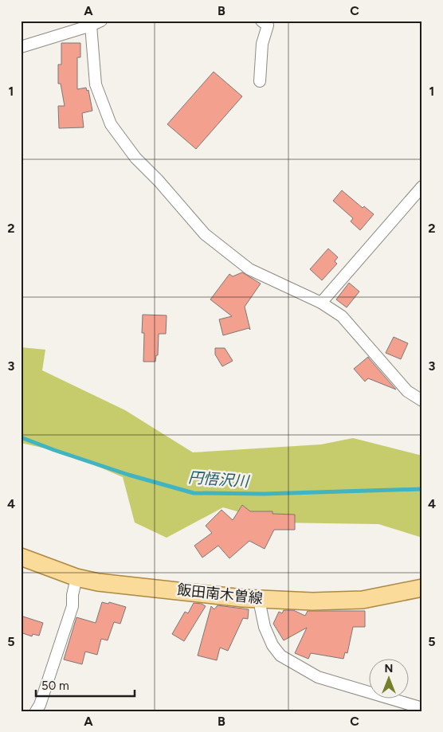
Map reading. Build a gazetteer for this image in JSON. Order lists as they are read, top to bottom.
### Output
{
  "streets": {
    "main road": ["飯田南木曽線"]
  },
  "water": ["円悟沢川"],
  "scale_bar": "50 m",
  "north": "top",
  "grid": {
    "columns": ["A", "B", "C"],
    "rows": [
      "1",
      "2",
      "3",
      "4",
      "5"
    ]
  }
}
